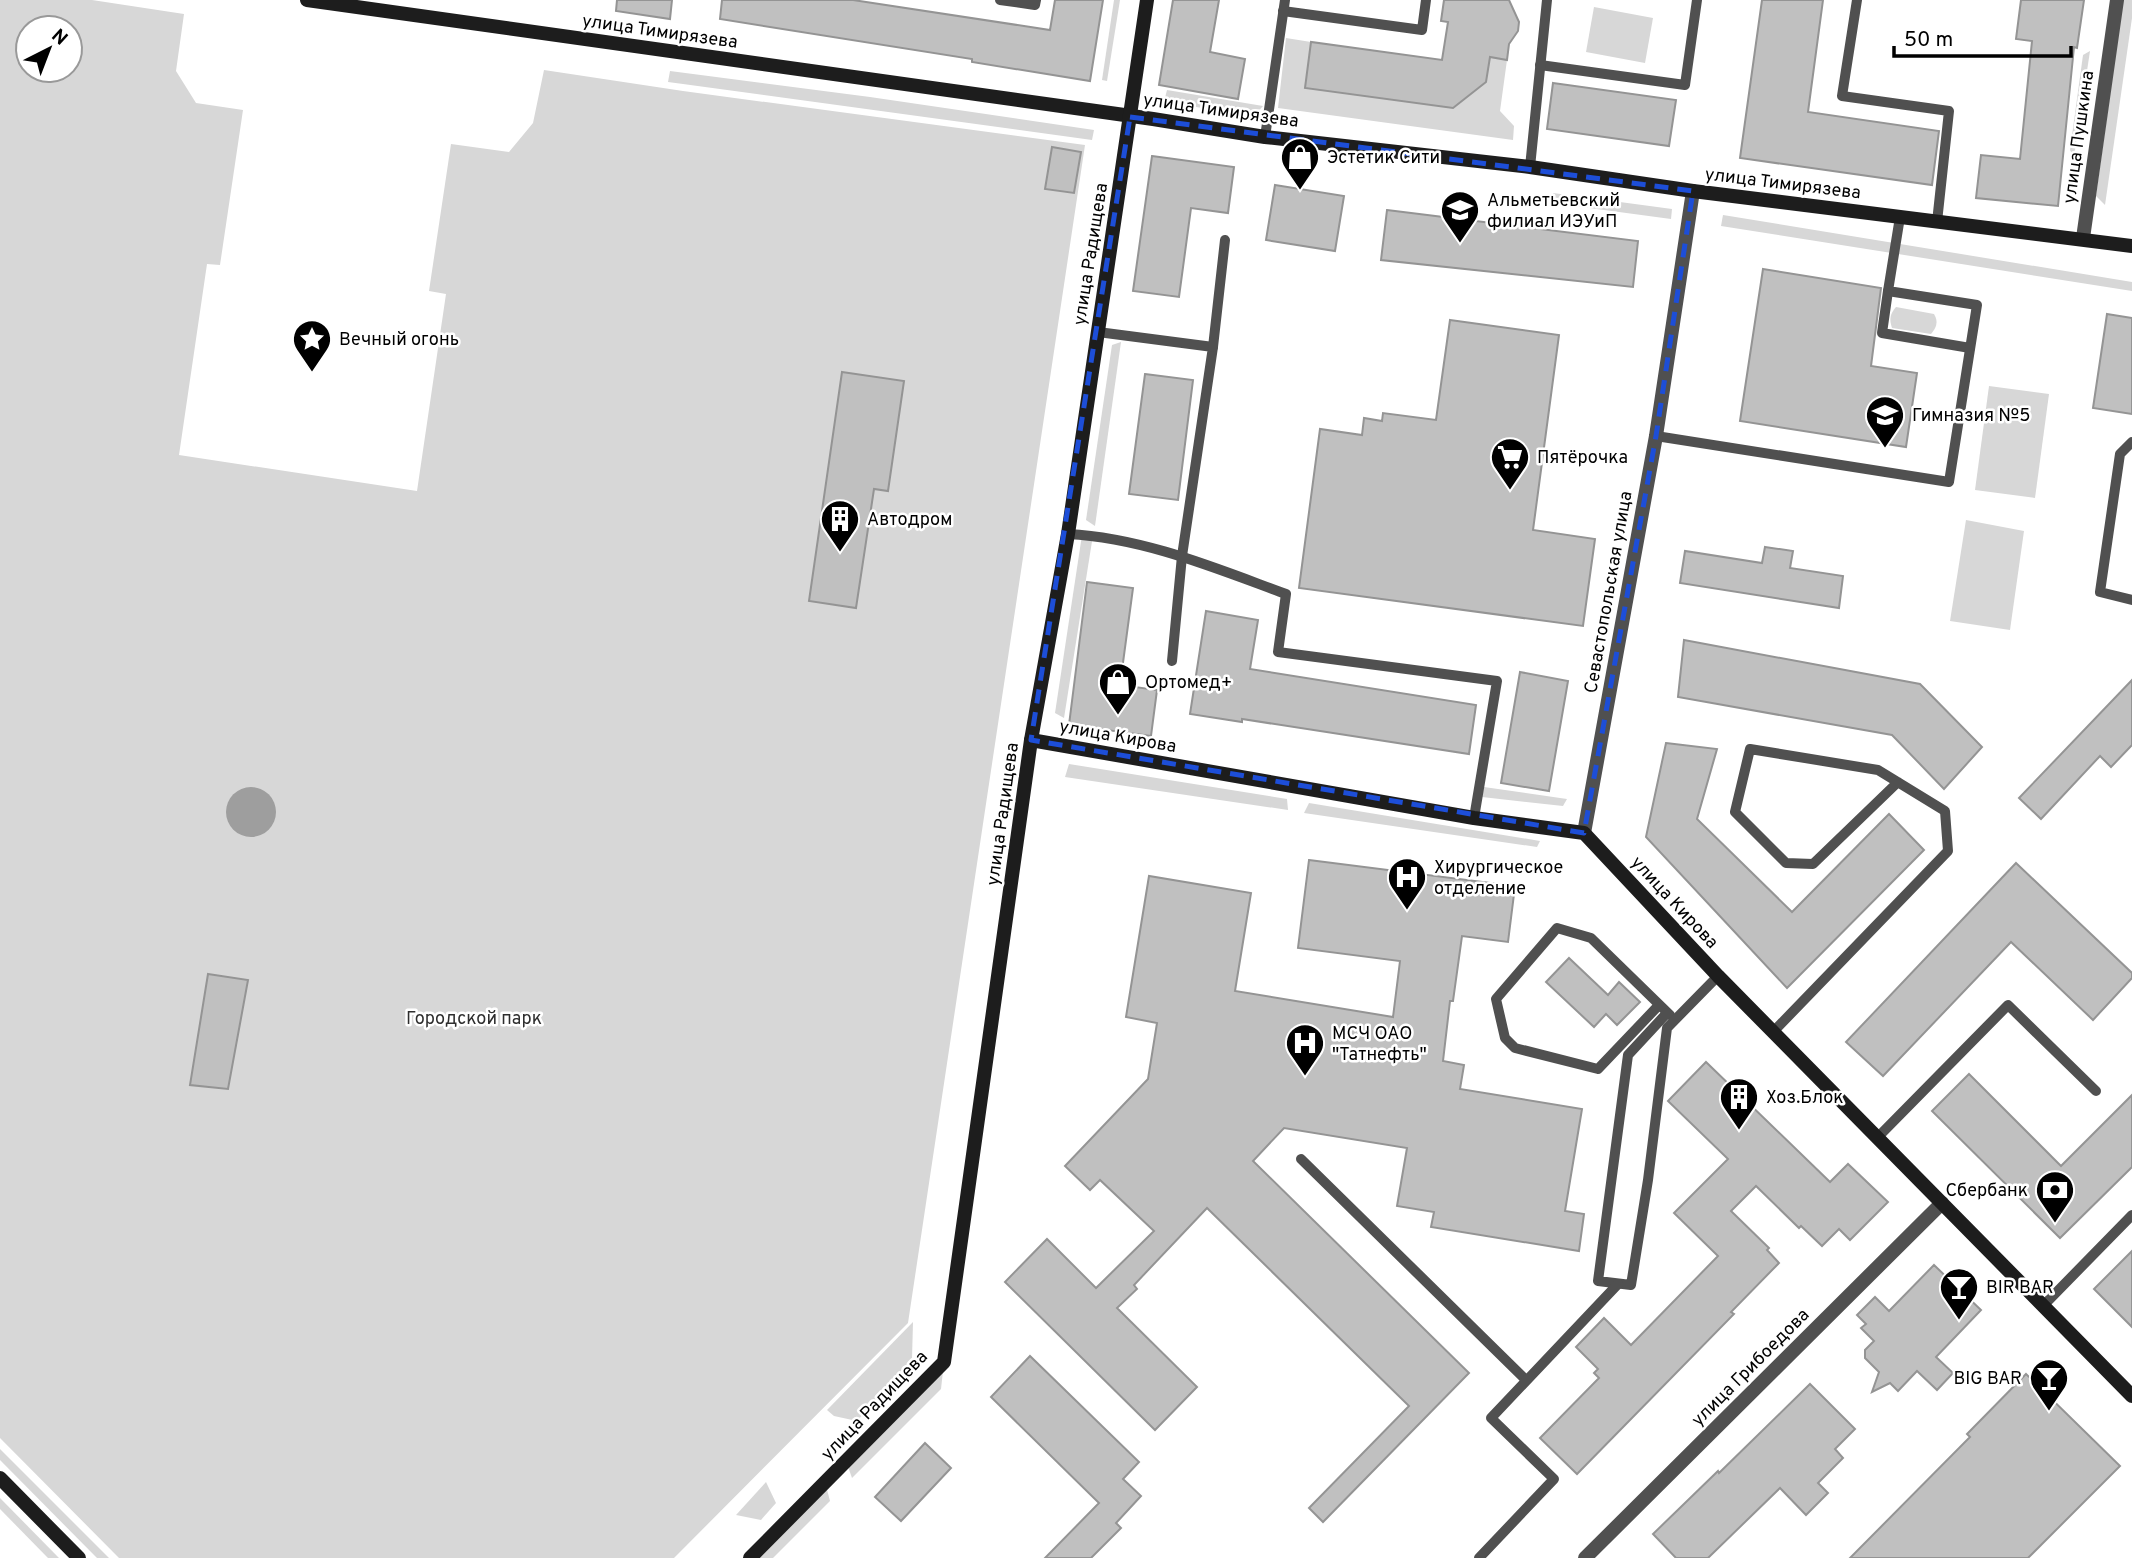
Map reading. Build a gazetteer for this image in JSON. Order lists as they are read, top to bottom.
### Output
{
  "streets": {
    "street": [
      "улица Тимирязева",
      "улица Пушкина",
      "улица Радищева",
      "Севастопольская улица",
      "улица Кирова",
      "улица Грибоедова"
    ]
  },
  "crossings": [
    ["улица Тимирязева", "улица Пушкина"],
    ["улица Тимирязева", "улица Радищева"],
    ["улица Тимирязева", "Севастопольская улица"],
    ["улица Радищева", "улица Кирова"],
    ["Севастопольская улица", "улица Кирова"],
    ["улица Кирова", "улица Грибоедова"]
  ],
  "parks": ["Городской парк"],
  "places": {
    "shop": ["Эстетик Сити", "Ортомед+"],
    "school or university": ["Альметьевский филиал ИЭУиП", "Гимназия №5"],
    "place": ["Вечный огонь"],
    "supermarket": ["Пятёрочка"],
    "building": ["Автодром", "Хоз.Блок"],
    "hospital": ["Хирургическое отделение", "МСЧ ОАО \"Татнефть\""],
    "bank": ["Сбербанк"],
    "bar": ["BIR BAR", "BIG BAR"]
  },
  "scale_bar": "50 m",
  "north": "top right"
}
